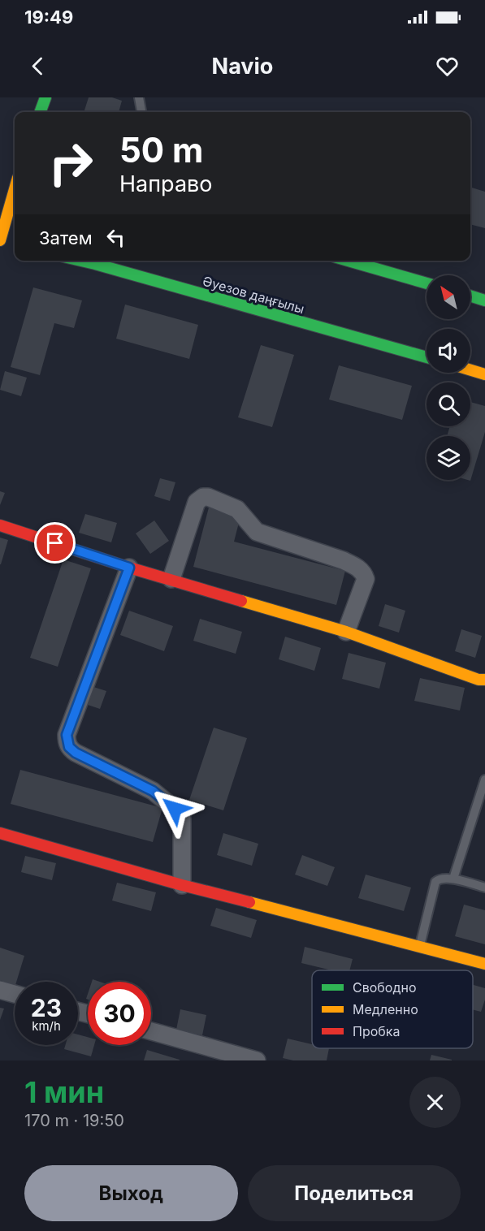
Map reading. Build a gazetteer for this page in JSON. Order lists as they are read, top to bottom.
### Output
{
  "streets": {
    "street": ["Әуезов даңғылы"]
  },
  "legend": ["Свободно", "Медленно", "Пробка"],
  "north": "top left",
  "page": {
    "status": "19:49",
    "header": "Navio",
    "turn": ["50 m", "Направо"],
    "then": "Затем",
    "speed": "23 km/h",
    "limit": "30",
    "heading": ["1 мин", "170 m · 19:50"],
    "buttons": ["Выход", "Поделиться"]
  }
}
